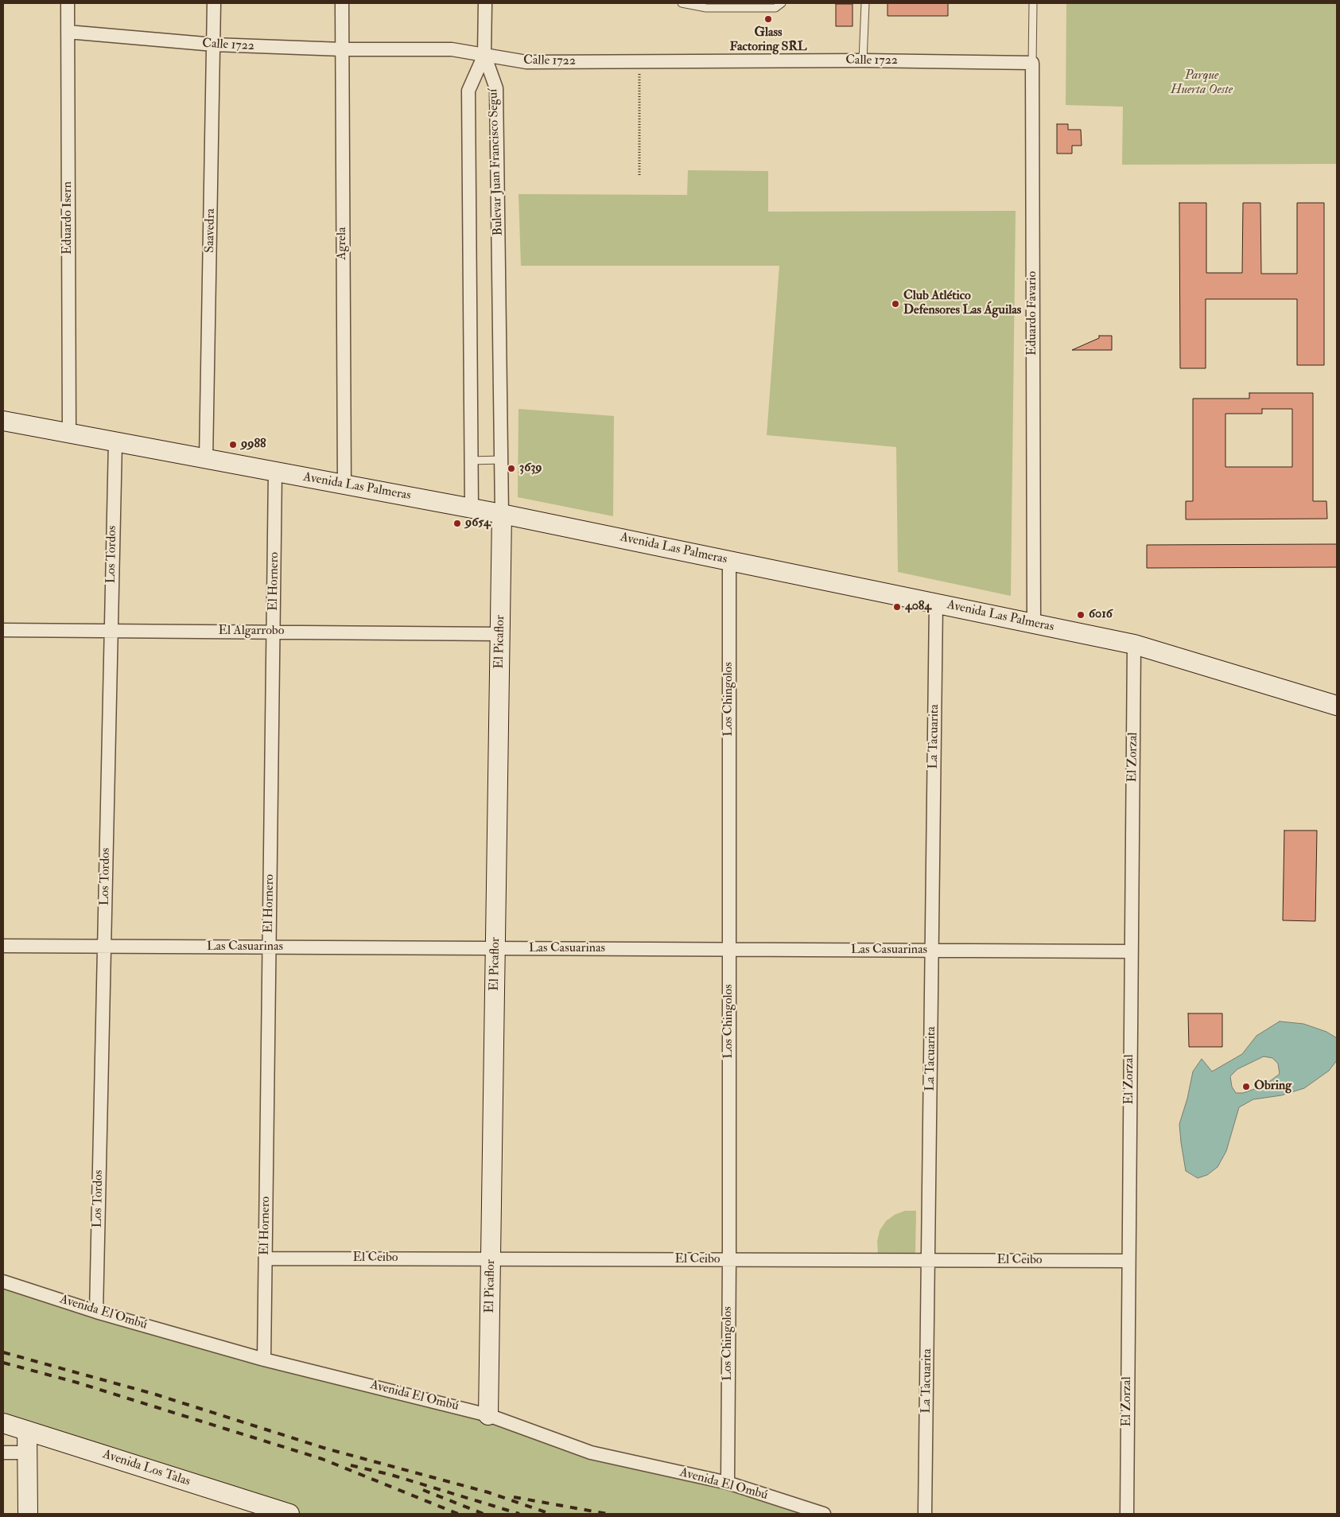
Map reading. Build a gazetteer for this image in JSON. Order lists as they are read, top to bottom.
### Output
{
  "streets": {
    "main road": ["Avenida Las Palmeras", "El Picaflor", "Avenida Los Talas"],
    "street": [
      "Calle 1722",
      "Bulevar Juan Francisco Seguí",
      "Eduardo Isern",
      "Saavedra",
      "Agrela",
      "Eduardo Favario",
      "Los Tordos",
      "El Hornero",
      "El Algarrobo",
      "Los Chingolos",
      "La Tacuarita",
      "El Zorzal",
      "Las Casuarinas",
      "El Ceibo",
      "Avenida El Ombú"
    ]
  },
  "crossings": [
    ["Calle 1722", "Bulevar Juan Francisco Seguí"],
    ["Calle 1722", "Eduardo Isern"],
    ["Calle 1722", "Saavedra"],
    ["Calle 1722", "Agrela"],
    ["Calle 1722", "Eduardo Favario"],
    ["Bulevar Juan Francisco Seguí", "Avenida Las Palmeras"],
    ["Bulevar Juan Francisco Seguí", "El Picaflor"],
    ["Eduardo Isern", "Avenida Las Palmeras"],
    ["Saavedra", "Avenida Las Palmeras"],
    ["Agrela", "Avenida Las Palmeras"],
    ["Eduardo Favario", "Avenida Las Palmeras"],
    ["Avenida Las Palmeras", "Los Tordos"],
    ["Avenida Las Palmeras", "El Hornero"],
    ["Avenida Las Palmeras", "El Picaflor"],
    ["Avenida Las Palmeras", "Los Chingolos"],
    ["Avenida Las Palmeras", "La Tacuarita"],
    ["Avenida Las Palmeras", "El Zorzal"],
    ["Los Tordos", "El Algarrobo"],
    ["Los Tordos", "Las Casuarinas"],
    ["Los Tordos", "Avenida El Ombú"],
    ["El Hornero", "El Algarrobo"],
    ["El Hornero", "Las Casuarinas"],
    ["El Hornero", "El Ceibo"],
    ["El Hornero", "Avenida El Ombú"],
    ["El Algarrobo", "El Picaflor"],
    ["El Picaflor", "Las Casuarinas"],
    ["El Picaflor", "El Ceibo"],
    ["El Picaflor", "Avenida El Ombú"],
    ["Los Chingolos", "Las Casuarinas"],
    ["Los Chingolos", "El Ceibo"],
    ["Los Chingolos", "Avenida El Ombú"],
    ["La Tacuarita", "Las Casuarinas"],
    ["La Tacuarita", "El Ceibo"],
    ["El Zorzal", "Las Casuarinas"],
    ["El Zorzal", "El Ceibo"]
  ],
  "parks": ["Parque Huerta Oeste"],
  "places": [
    "Glass Factoring SRL",
    "Club Atlético Defensores Las Águilas",
    "9988",
    "3639",
    "9654",
    "4084",
    "6016",
    "Obring"
  ]
}
